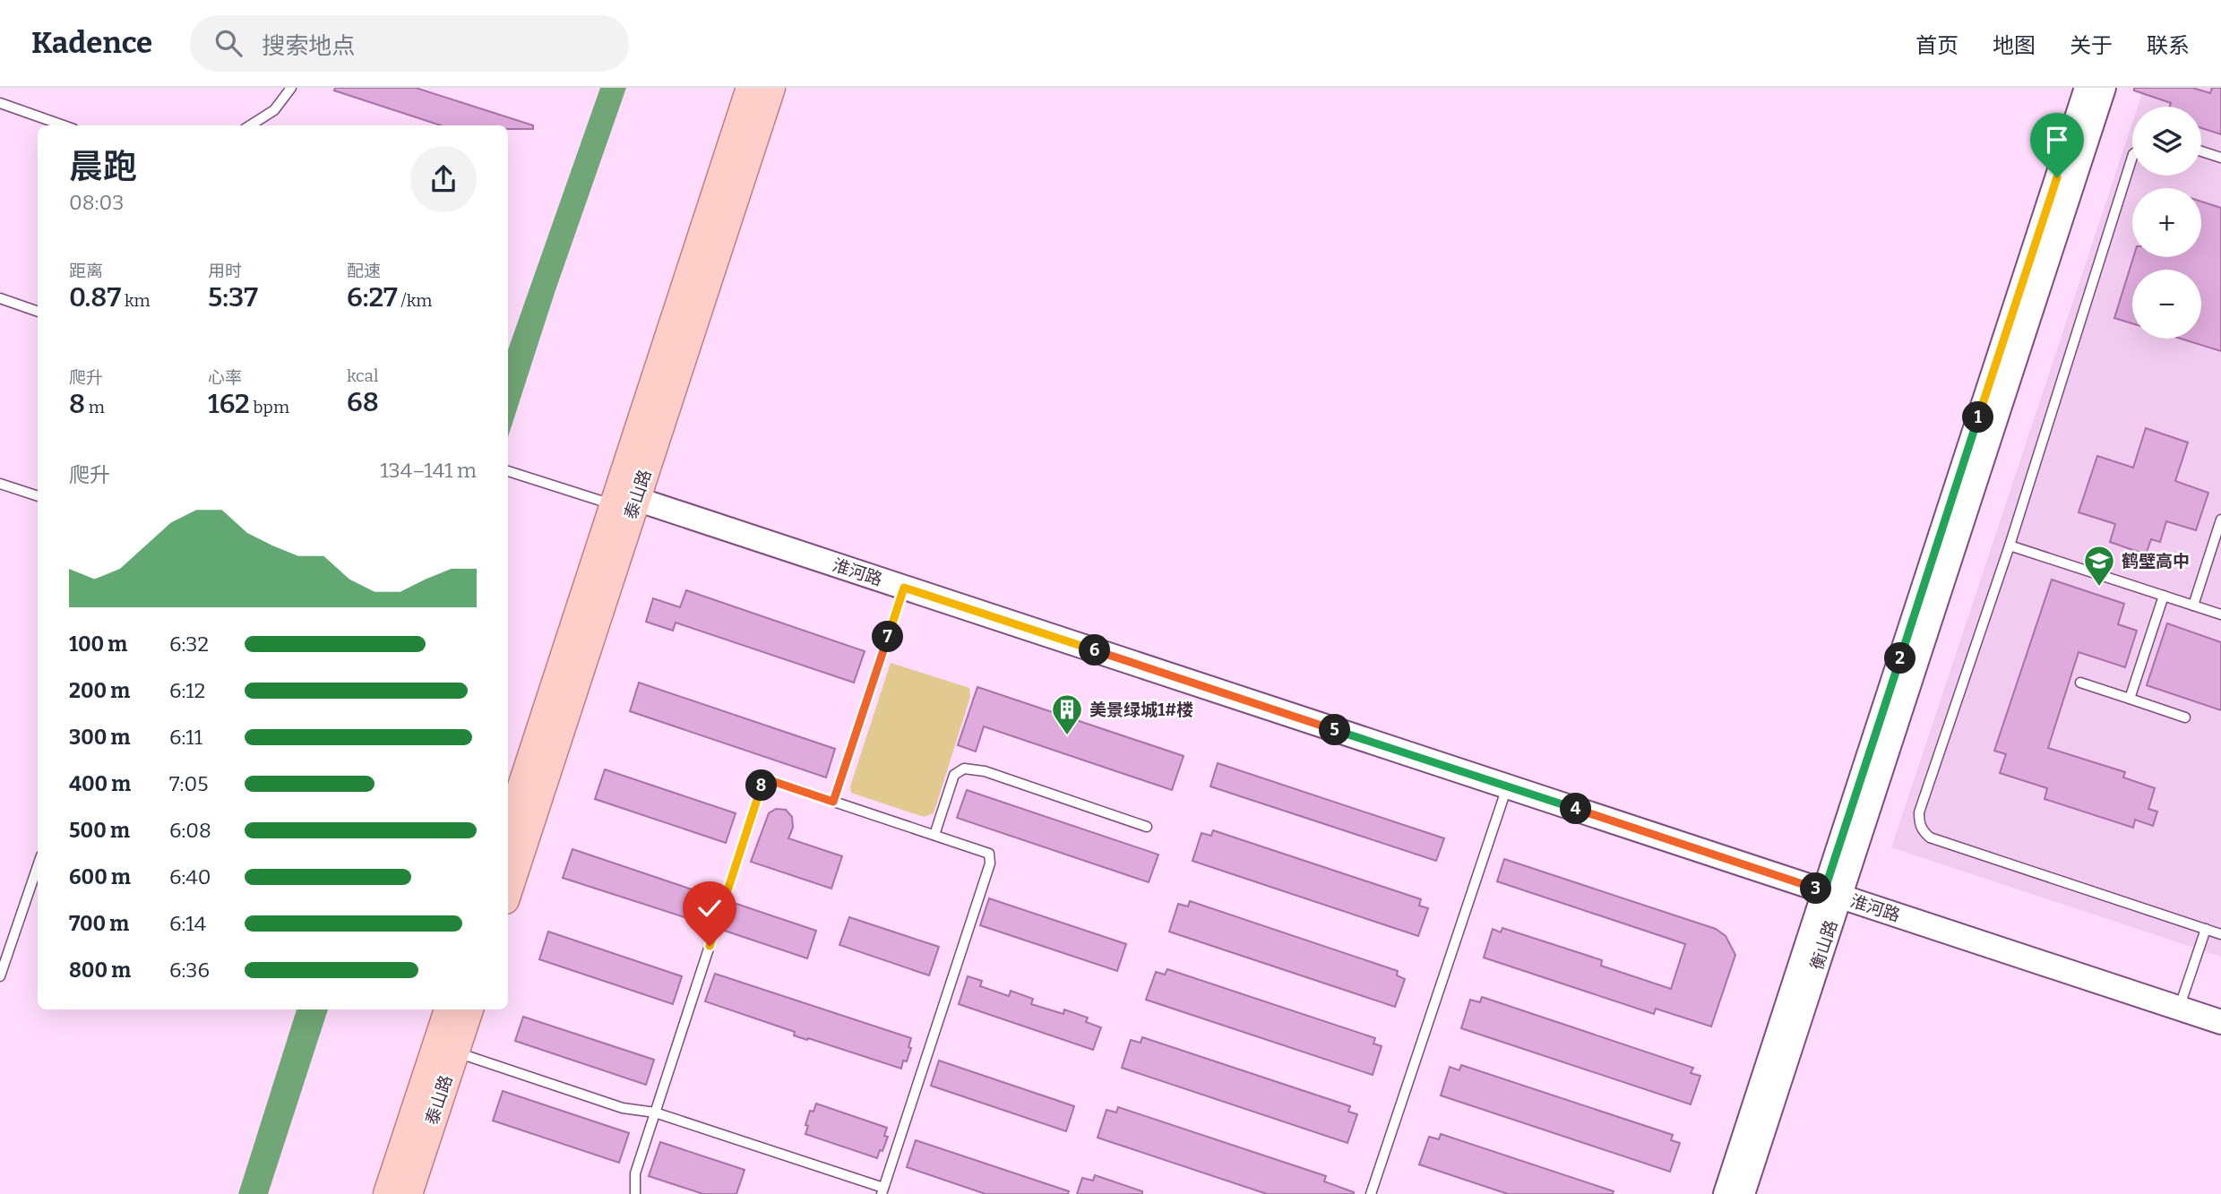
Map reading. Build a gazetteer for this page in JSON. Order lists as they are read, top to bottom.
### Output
{
  "streets": {
    "main road": ["泰山路"],
    "street": ["淮河路", "衡山路"]
  },
  "crossings": [
    ["泰山路", "淮河路"],
    ["淮河路", "衡山路"]
  ],
  "places": {
    "school or university": ["鹤壁高中"],
    "building": ["美景绿城1#楼"]
  },
  "page": {
    "header": "Kadence",
    "search": "搜索地点",
    "nav": [
      "首页",
      "地图",
      "关于",
      "联系"
    ],
    "map_buttons": ["+", "−"],
    "heading": ["晨跑", "08:03"],
    "stats": [
      ["距离", "0.87 km"],
      ["用时", "5:37"],
      ["配速", "6:27 /km"],
      ["爬升", "8 m"],
      ["心率", "162 bpm"],
      ["kcal", "68"]
    ],
    "pins": [
      "1",
      "7",
      "6",
      "2",
      "5",
      "8",
      "4",
      "3"
    ],
    "chart": ["爬升", "134–141 m"],
    "list": [
      {
        "name": "100 m",
        "note": "6:32"
      },
      {
        "name": "200 m",
        "note": "6:12"
      },
      {
        "name": "300 m",
        "note": "6:11"
      },
      {
        "name": "400 m",
        "note": "7:05"
      },
      {
        "name": "500 m",
        "note": "6:08"
      },
      {
        "name": "600 m",
        "note": "6:40"
      },
      {
        "name": "700 m",
        "note": "6:14"
      },
      {
        "name": "800 m",
        "note": "6:36"
      }
    ]
  }
}
